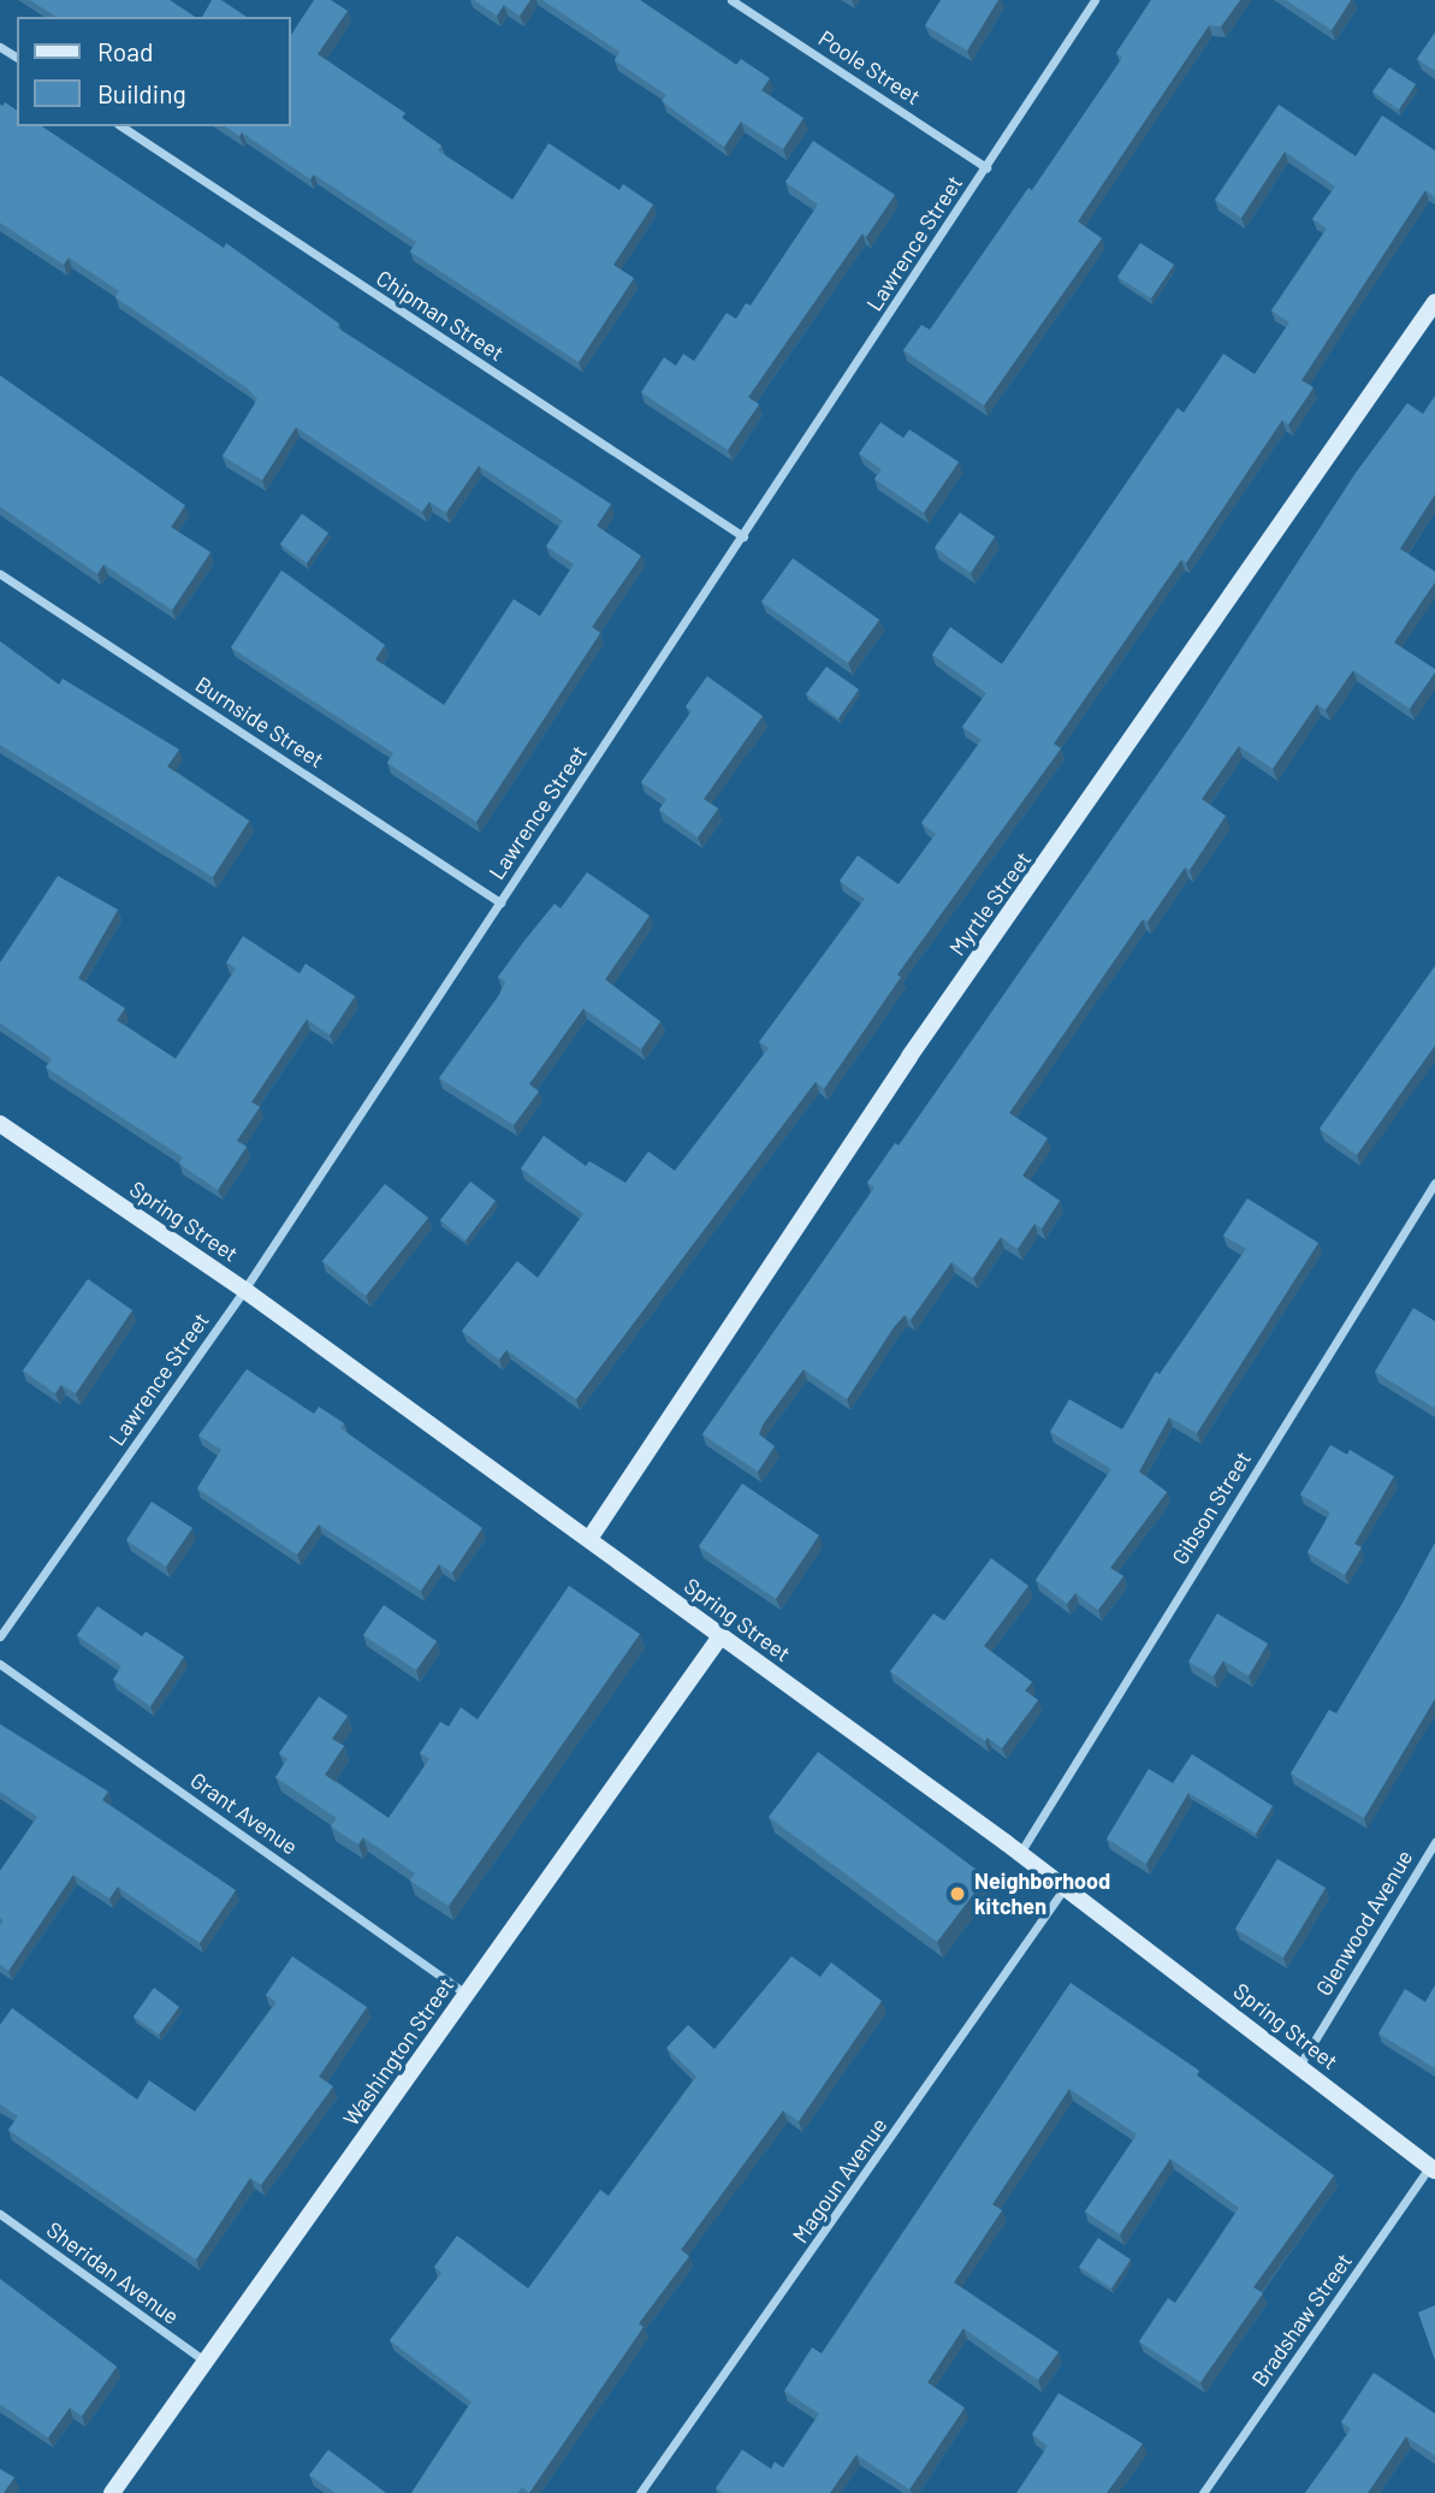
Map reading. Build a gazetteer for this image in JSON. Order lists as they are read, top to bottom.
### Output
{
  "streets": {
    "street": [
      "Poole Street",
      "Lawrence Street",
      "Chipman Street",
      "Burnside Street",
      "Myrtle Street",
      "Spring Street",
      "Gibson Street",
      "Grant Avenue",
      "Glenwood Avenue",
      "Washington Street",
      "Magoun Avenue",
      "Sheridan Avenue",
      "Bradshaw Street"
    ]
  },
  "crossings": [
    ["Poole Street", "Lawrence Street"],
    ["Lawrence Street", "Chipman Street"],
    ["Lawrence Street", "Burnside Street"],
    ["Lawrence Street", "Spring Street"],
    ["Myrtle Street", "Spring Street"],
    ["Spring Street", "Gibson Street"],
    ["Spring Street", "Glenwood Avenue"],
    ["Spring Street", "Washington Street"],
    ["Spring Street", "Magoun Avenue"],
    ["Spring Street", "Bradshaw Street"],
    ["Grant Avenue", "Washington Street"],
    ["Washington Street", "Sheridan Avenue"]
  ],
  "places": ["Neighborhood kitchen"],
  "legend": ["Road", "Building"]
}
